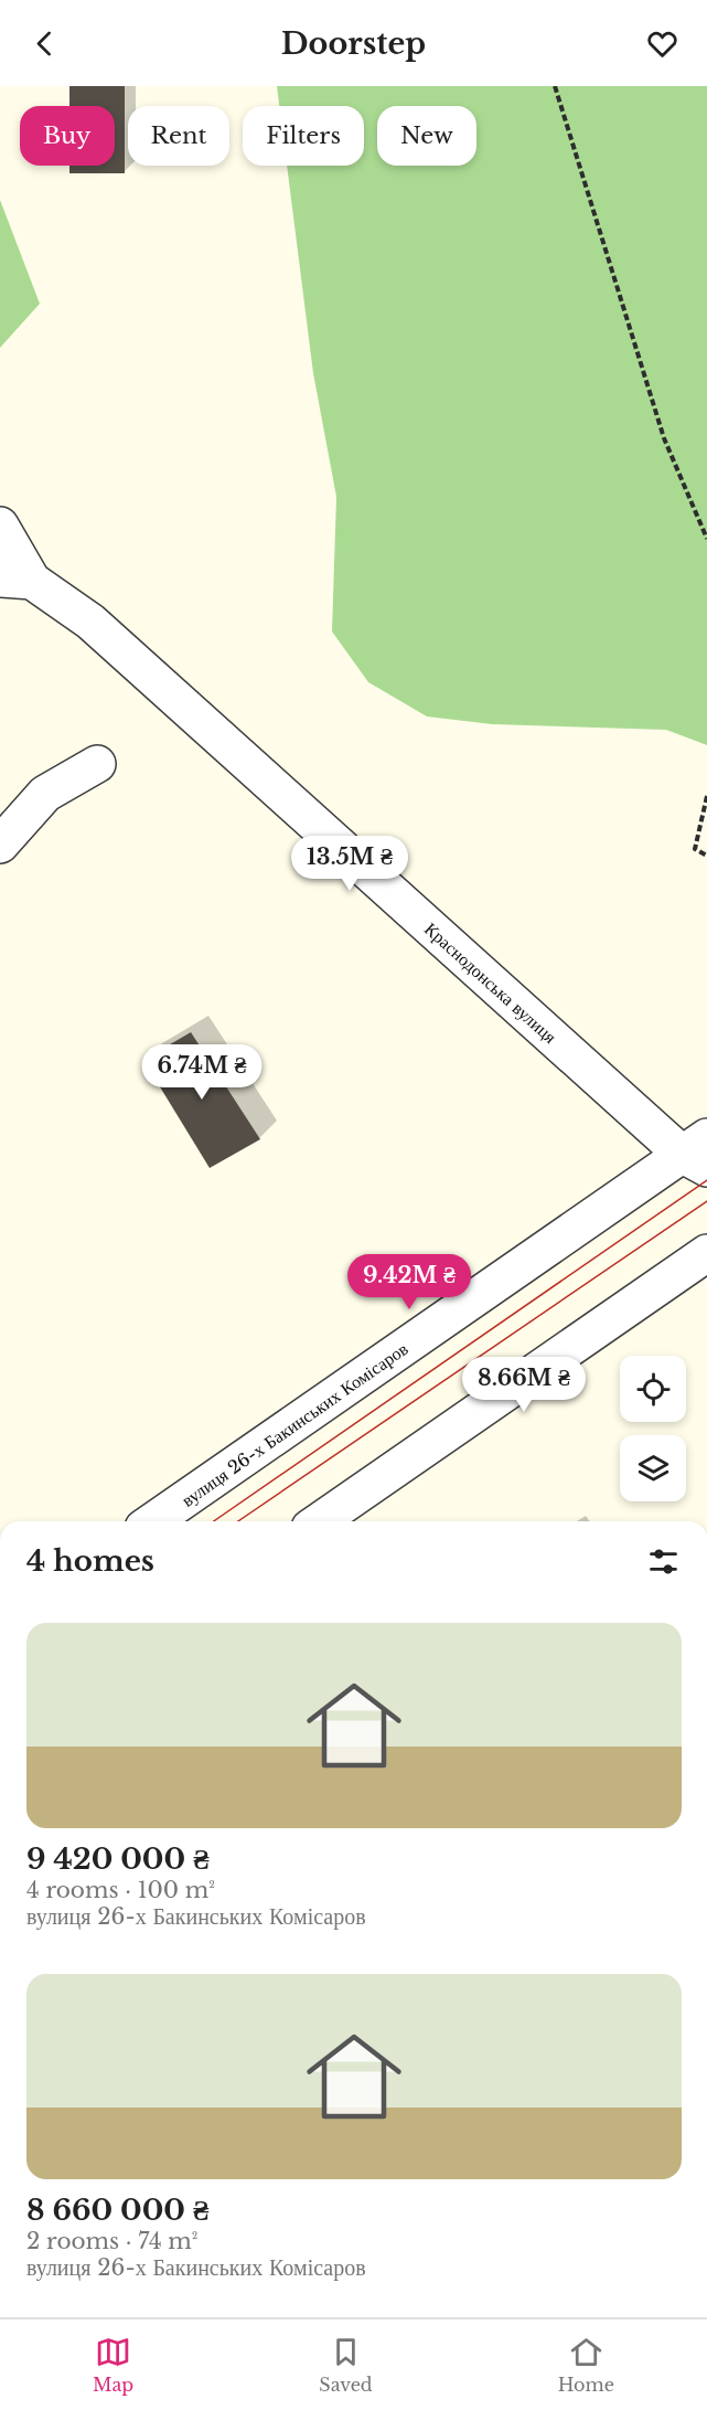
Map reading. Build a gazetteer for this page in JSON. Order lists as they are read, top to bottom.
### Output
{
  "streets": {
    "street": ["Краснодонська вулиця", "вулиця 26-х Бакинських Комісаров"]
  },
  "crossings": [
    ["Краснодонська вулиця", "вулиця 26-х Бакинських Комісаров"]
  ],
  "page": {
    "header": "Doorstep",
    "chip": [
      "Buy",
      "Rent",
      "Filters",
      "New"
    ],
    "price": [
      "13.5M ₴",
      "6.74M ₴",
      "9.42M ₴",
      "8.66M ₴"
    ],
    "heading": "4 homes",
    "list": [
      {
        "name": "9 420 000 ₴",
        "note": "4 rooms · 100 m² · вулиця 26-х Бакинських Комісаров"
      },
      {
        "name": "8 660 000 ₴",
        "note": "2 rooms · 74 m² · вулиця 26-х Бакинських Комісаров"
      }
    ],
    "tabs": ["Map", "Saved", "Home"]
  }
}
